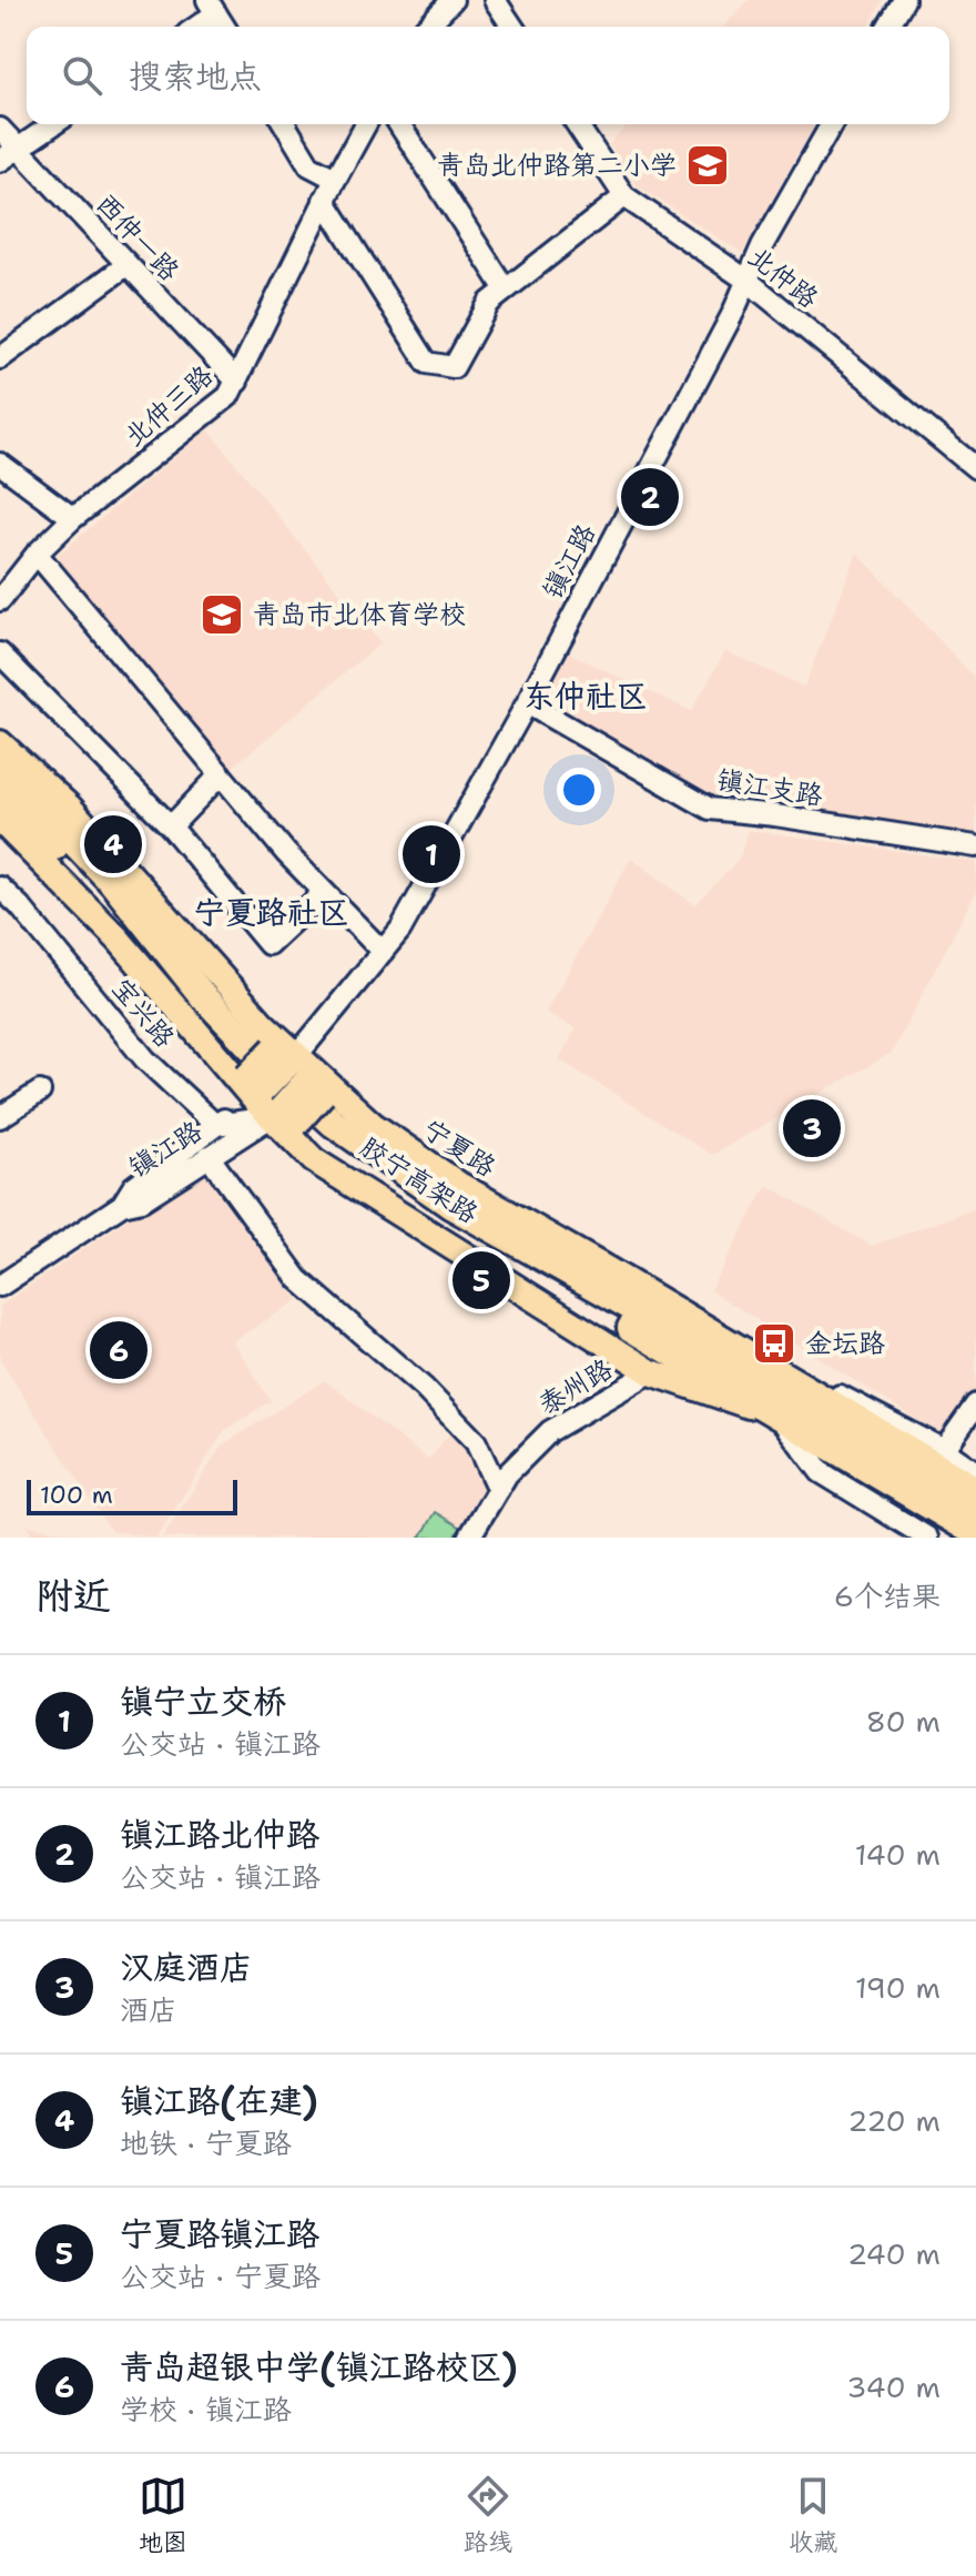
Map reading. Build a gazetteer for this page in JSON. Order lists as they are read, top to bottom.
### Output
{
  "streets": {
    "highway": ["胶宁高架路"],
    "main road": ["镇江路", "宁夏路"],
    "street": [
      "西仲一路",
      "北仲路",
      "北仲三路",
      "镇江支路",
      "宝兴路",
      "泰州路"
    ]
  },
  "crossings": [
    ["西仲一路", "北仲三路"],
    ["北仲路", "镇江路"],
    ["镇江路", "镇江支路"],
    ["镇江路", "宝兴路"],
    ["镇江路", "宁夏路"]
  ],
  "districts": ["东仲社区", "宁夏路社区"],
  "places": {
    "school or university": ["青岛北仲路第二小学", "青岛市北体育学校"],
    "bus stop": ["金坛路"]
  },
  "scale_bar": "100 m",
  "page": {
    "search": "搜索地点",
    "pins": [
      "2",
      "4",
      "1",
      "3",
      "5",
      "6"
    ],
    "scale": "100 m",
    "heading": ["附近", "6个结果"],
    "list": [
      {
        "mark": "1",
        "name": "镇宁立交桥",
        "note": "公交站 · 镇江路",
        "value": "80 m"
      },
      {
        "mark": "2",
        "name": "镇江路北仲路",
        "note": "公交站 · 镇江路",
        "value": "140 m"
      },
      {
        "mark": "3",
        "name": "汉庭酒店",
        "note": "酒店",
        "value": "190 m"
      },
      {
        "mark": "4",
        "name": "镇江路(在建)",
        "note": "地铁 · 宁夏路",
        "value": "220 m"
      },
      {
        "mark": "5",
        "name": "宁夏路镇江路",
        "note": "公交站 · 宁夏路",
        "value": "240 m"
      },
      {
        "mark": "6",
        "name": "青岛超银中学(镇江路校区)",
        "note": "学校 · 镇江路",
        "value": "340 m"
      }
    ],
    "nav": ["地图", "路线", "收藏"]
  }
}
